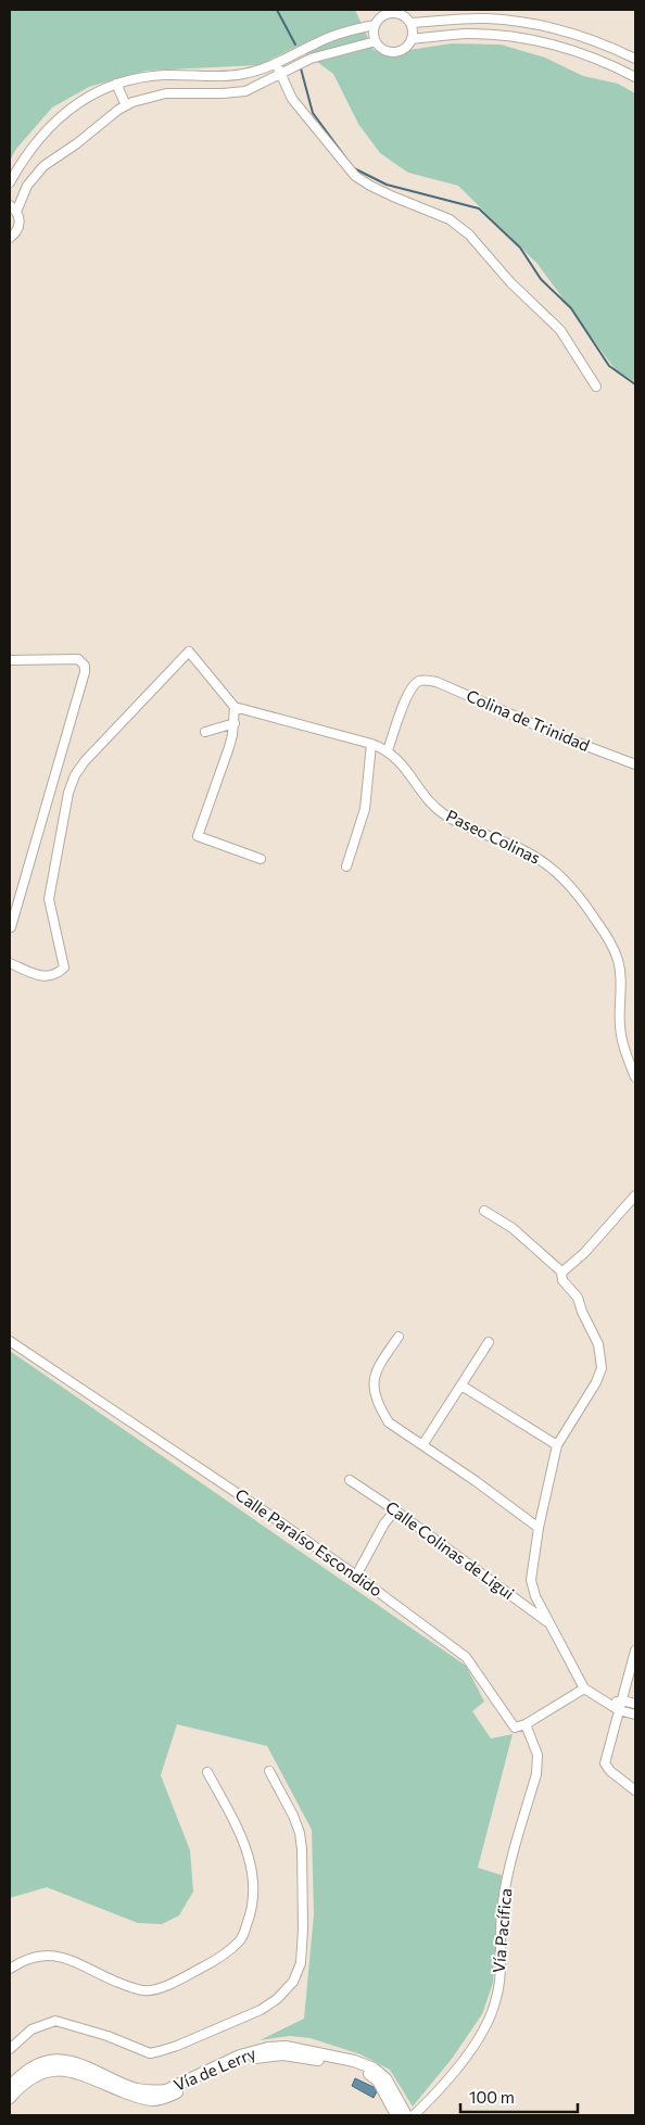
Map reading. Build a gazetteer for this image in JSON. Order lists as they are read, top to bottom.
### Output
{
  "streets": {
    "street": [
      "Colina de Trinidad",
      "Paseo Colinas",
      "Calle Paraíso Escondido",
      "Calle Colinas de Ligui",
      "Vía Pacífica",
      "Vía de Lerry"
    ]
  },
  "crossings": [
    ["Colina de Trinidad", "Paseo Colinas"],
    ["Calle Paraíso Escondido", "Vía Pacífica"]
  ],
  "scale_bar": "100 m"
}
